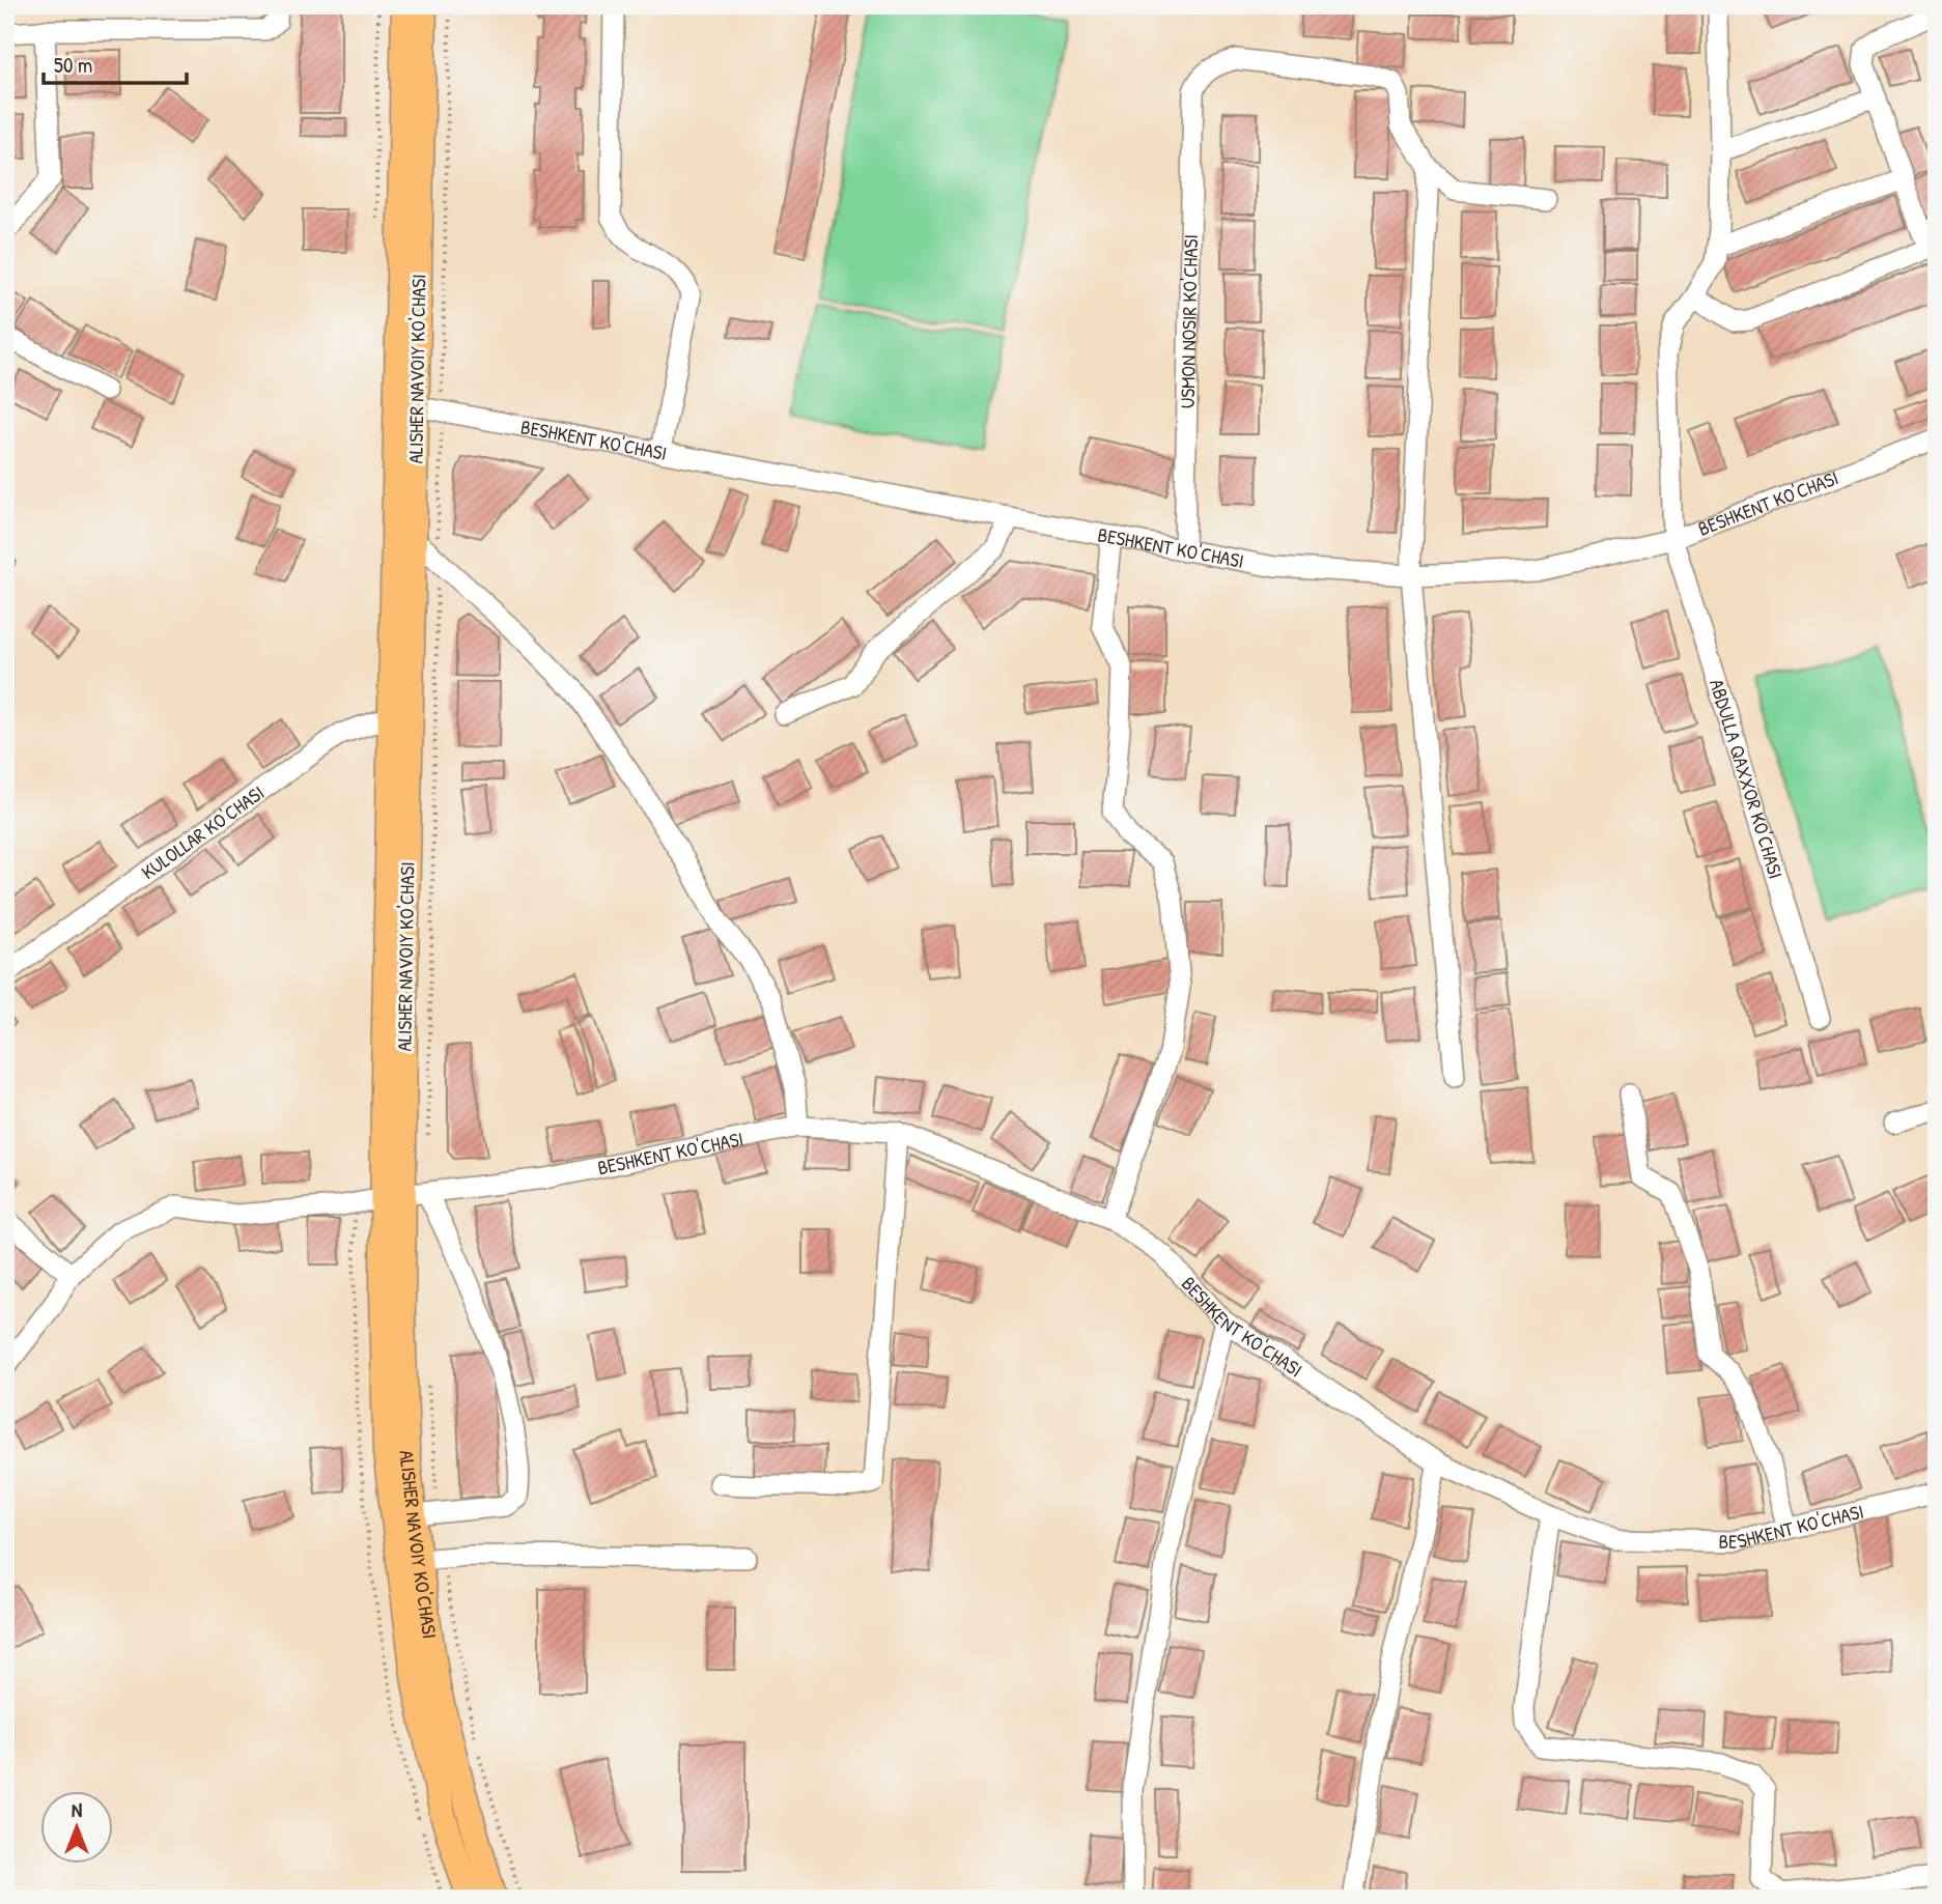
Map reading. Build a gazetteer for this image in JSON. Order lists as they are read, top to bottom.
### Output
{
  "streets": {
    "main road": ["ALISHER NAVOIY KO'CHASI"],
    "street": [
      "USMON NOSIR KO'CHASI",
      "BESHKENT KO'CHASI",
      "ABDULLA QAXXOR KO'CHASI",
      "KULOLLAR KO'CHASI"
    ]
  },
  "crossings": [
    ["USMON NOSIR KO'CHASI", "BESHKENT KO'CHASI"],
    ["ALISHER NAVOIY KO'CHASI", "BESHKENT KO'CHASI"],
    ["ALISHER NAVOIY KO'CHASI", "KULOLLAR KO'CHASI"],
    ["BESHKENT KO'CHASI", "ABDULLA QAXXOR KO'CHASI"]
  ],
  "scale_bar": "50 m",
  "north": "top"
}
